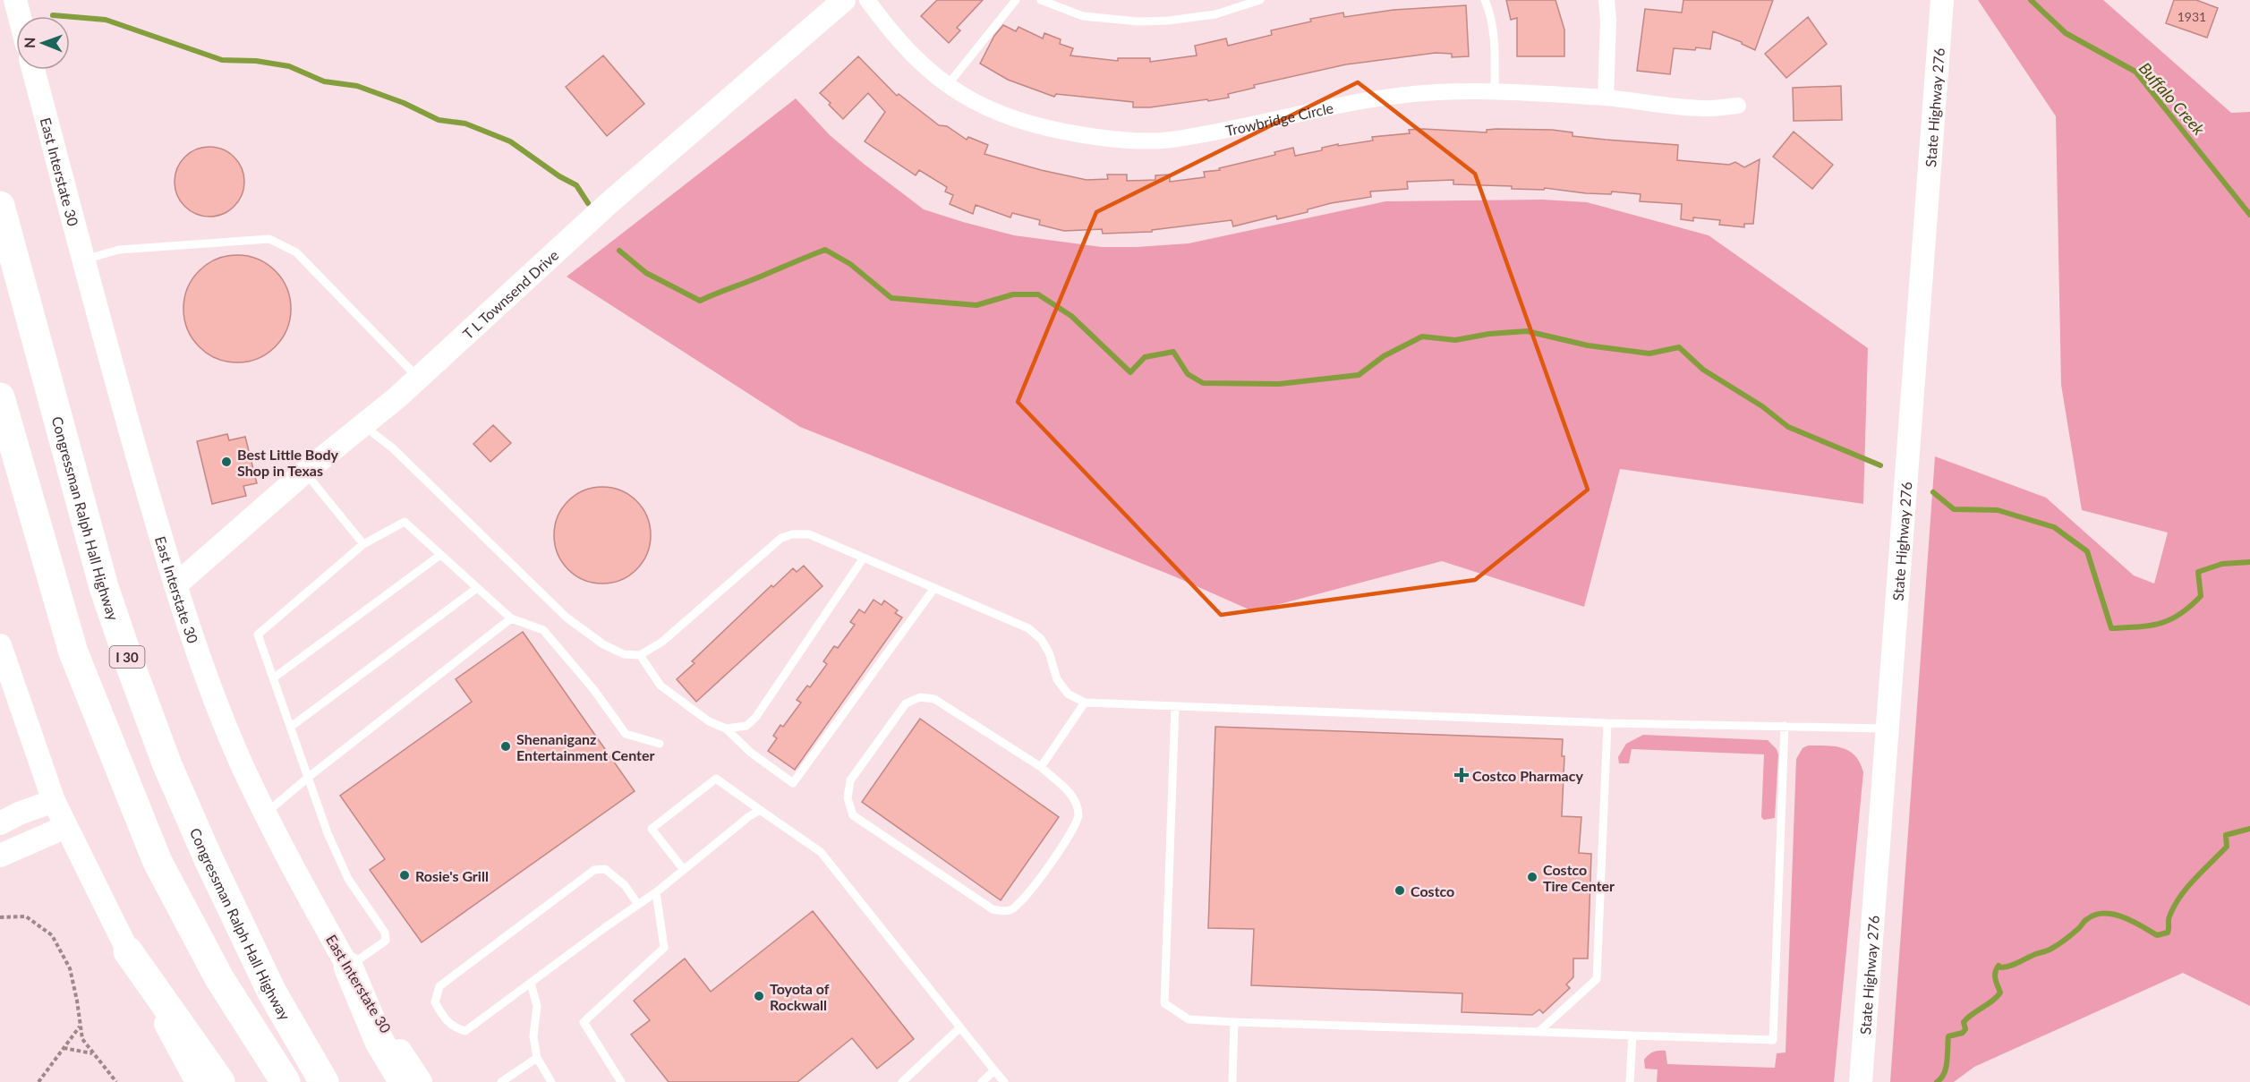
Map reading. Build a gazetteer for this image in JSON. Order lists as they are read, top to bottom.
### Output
{
  "streets": {
    "highway": ["Congressman Ralph Hall Highway", "I 30"],
    "street": [
      "State Highway 276",
      "Trowbridge Circle",
      "East Interstate 30",
      "T L Townsend Drive"
    ]
  },
  "crossings": [
    ["East Interstate 30", "T L Townsend Drive"]
  ],
  "water": ["Buffalo Creek"],
  "places": {
    "other": [
      "Best Little Body Shop in Texas",
      "Shenaniganz Entertainment Center",
      "Rosie's Grill",
      "Costco Tire Center",
      "Costco",
      "Toyota of Rockwall"
    ],
    "health": ["Costco Pharmacy"]
  },
  "house_numbers": ["1931"],
  "north": "left"
}
